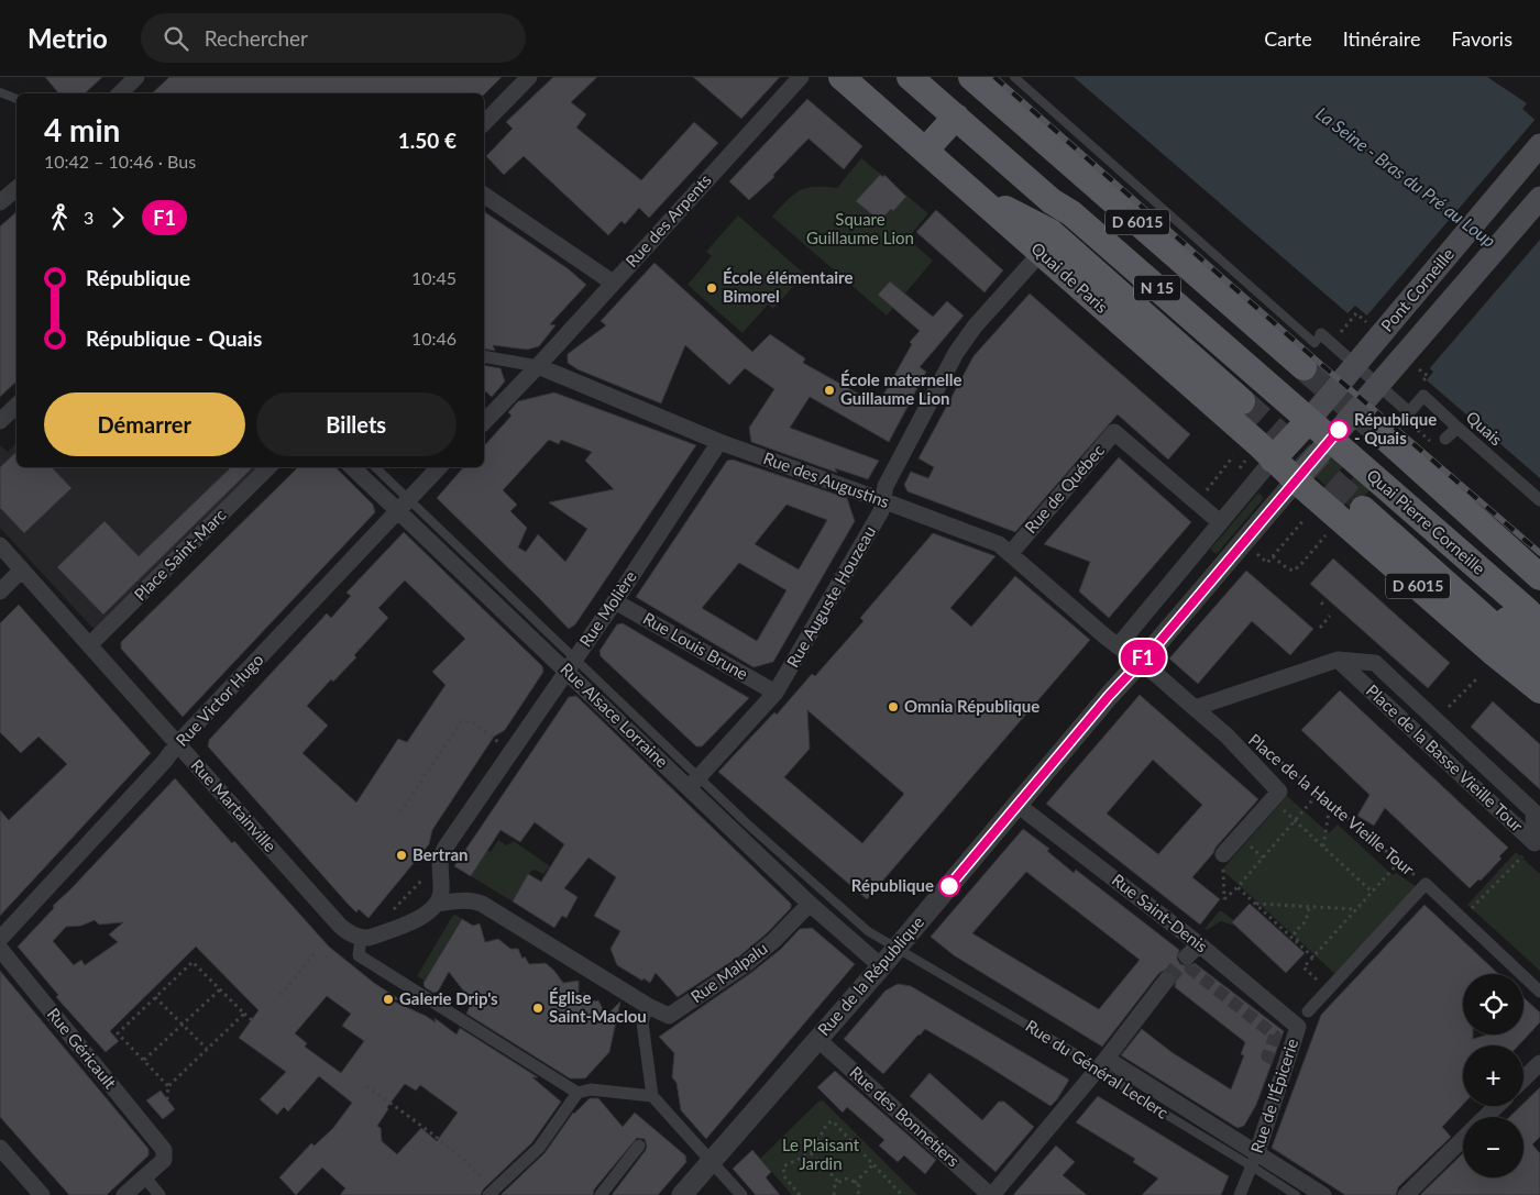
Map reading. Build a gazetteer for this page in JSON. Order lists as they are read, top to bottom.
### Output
{
  "streets": {
    "main road": [
      "D 6015",
      "Quai de Paris",
      "N 15",
      "Pont Corneille",
      "Quai Pierre Corneille"
    ],
    "street": [
      "Rue des Arpents",
      "Quais",
      "Rue des Augustins",
      "Rue de Québec",
      "Place Saint-Marc",
      "Rue Auguste Houzeau",
      "Rue Molière",
      "Rue Louis Brune",
      "Rue Victor Hugo",
      "Rue Alsace Lorraine",
      "Place de la Basse Vieille Tour",
      "Place de la Haute Vieille Tour",
      "Rue Martainville",
      "Rue Saint-Denis",
      "Rue Malpalu",
      "Rue de la République",
      "Rue Géricault",
      "Rue du Général Leclerc",
      "Rue de l'Épicerie",
      "Rue des Bonnetiers"
    ]
  },
  "crossings": [
    ["Rue des Arpents", "Rue des Augustins"],
    ["D 6015", "Quai de Paris"],
    ["D 6015", "N 15"],
    ["D 6015", "Pont Corneille"],
    ["D 6015", "Rue de la République"],
    ["Quai de Paris", "Pont Corneille"],
    ["Quai de Paris", "Rue Auguste Houzeau"],
    ["Quai de Paris", "Rue de la République"],
    ["N 15", "Pont Corneille"],
    ["N 15", "Quai Pierre Corneille"],
    ["Pont Corneille", "Quai Pierre Corneille"],
    ["Pont Corneille", "Rue de la République"],
    ["Rue des Augustins", "Rue de Québec"],
    ["Rue des Augustins", "Rue Auguste Houzeau"],
    ["Rue des Augustins", "Rue Molière"],
    ["Rue des Augustins", "Place de la Haute Vieille Tour"],
    ["Rue des Augustins", "Rue de la République"],
    ["Place Saint-Marc", "Rue Martainville"],
    ["Rue Auguste Houzeau", "Rue Louis Brune"],
    ["Rue Auguste Houzeau", "Rue Alsace Lorraine"],
    ["Rue Molière", "Rue Louis Brune"],
    ["Rue Molière", "Rue Alsace Lorraine"],
    ["Rue Victor Hugo", "Rue Alsace Lorraine"],
    ["Rue Victor Hugo", "Rue Martainville"],
    ["Rue Alsace Lorraine", "Rue Malpalu"],
    ["Rue Alsace Lorraine", "Rue de la République"],
    ["Rue Alsace Lorraine", "Rue du Général Leclerc"],
    ["Place de la Basse Vieille Tour", "Place de la Haute Vieille Tour"],
    ["Place de la Haute Vieille Tour", "Rue de la République"],
    ["Rue Saint-Denis", "Rue de la République"],
    ["Rue Saint-Denis", "Rue de l'Épicerie"],
    ["Rue de la République", "Rue du Général Leclerc"],
    ["Rue de la République", "Rue des Bonnetiers"],
    ["Rue du Général Leclerc", "Rue de l'Épicerie"]
  ],
  "water": ["La Seine - Bras du Pré au Loup"],
  "parks": ["Square Guillaume Lion", "Le Plaisant Jardin"],
  "places": [
    "École élémentaire Bimorel",
    "École maternelle Guillaume Lion",
    "République - Quais",
    "Omnia République",
    "Bertran",
    "République",
    "Galerie Drip's",
    "Église Saint-Maclou"
  ],
  "lines": ["bus line F1"],
  "page": {
    "header": "Metrio",
    "search": "Rechercher",
    "nav": ["Carte", "Itinéraire", "Favoris"],
    "on_map": "F1",
    "heading": ["4 min", "10:42 – 10:46 · Bus", "1.50 €"],
    "legs": ["3", "F1"],
    "list": [
      {
        "name": "République",
        "value": "10:45"
      },
      {
        "name": "République - Quais",
        "value": "10:46"
      }
    ],
    "buttons": ["Démarrer", "Billets"],
    "map_buttons": ["+", "−"]
  }
}
